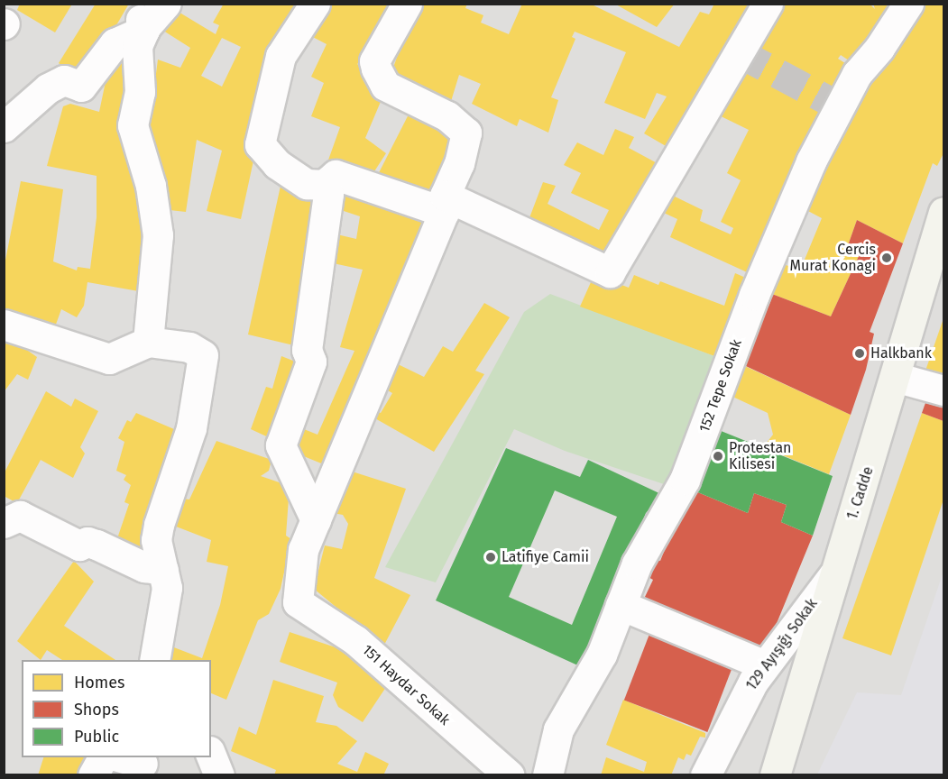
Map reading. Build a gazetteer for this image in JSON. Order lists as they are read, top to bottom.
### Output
{
  "streets": {
    "main road": ["1. Cadde"],
    "street": ["152 Tepe Sokak", "129 Ayışığı Sokak", "151 Haydar Sokak"]
  },
  "crossings": [
    ["1. Cadde", "129 Ayışığı Sokak"]
  ],
  "places": [
    "Cercis Murat Konagi",
    "Halkbank",
    "Protestan Kilisesi",
    "Latifiye Camii"
  ],
  "legend": ["Homes", "Shops", "Public"]
}
